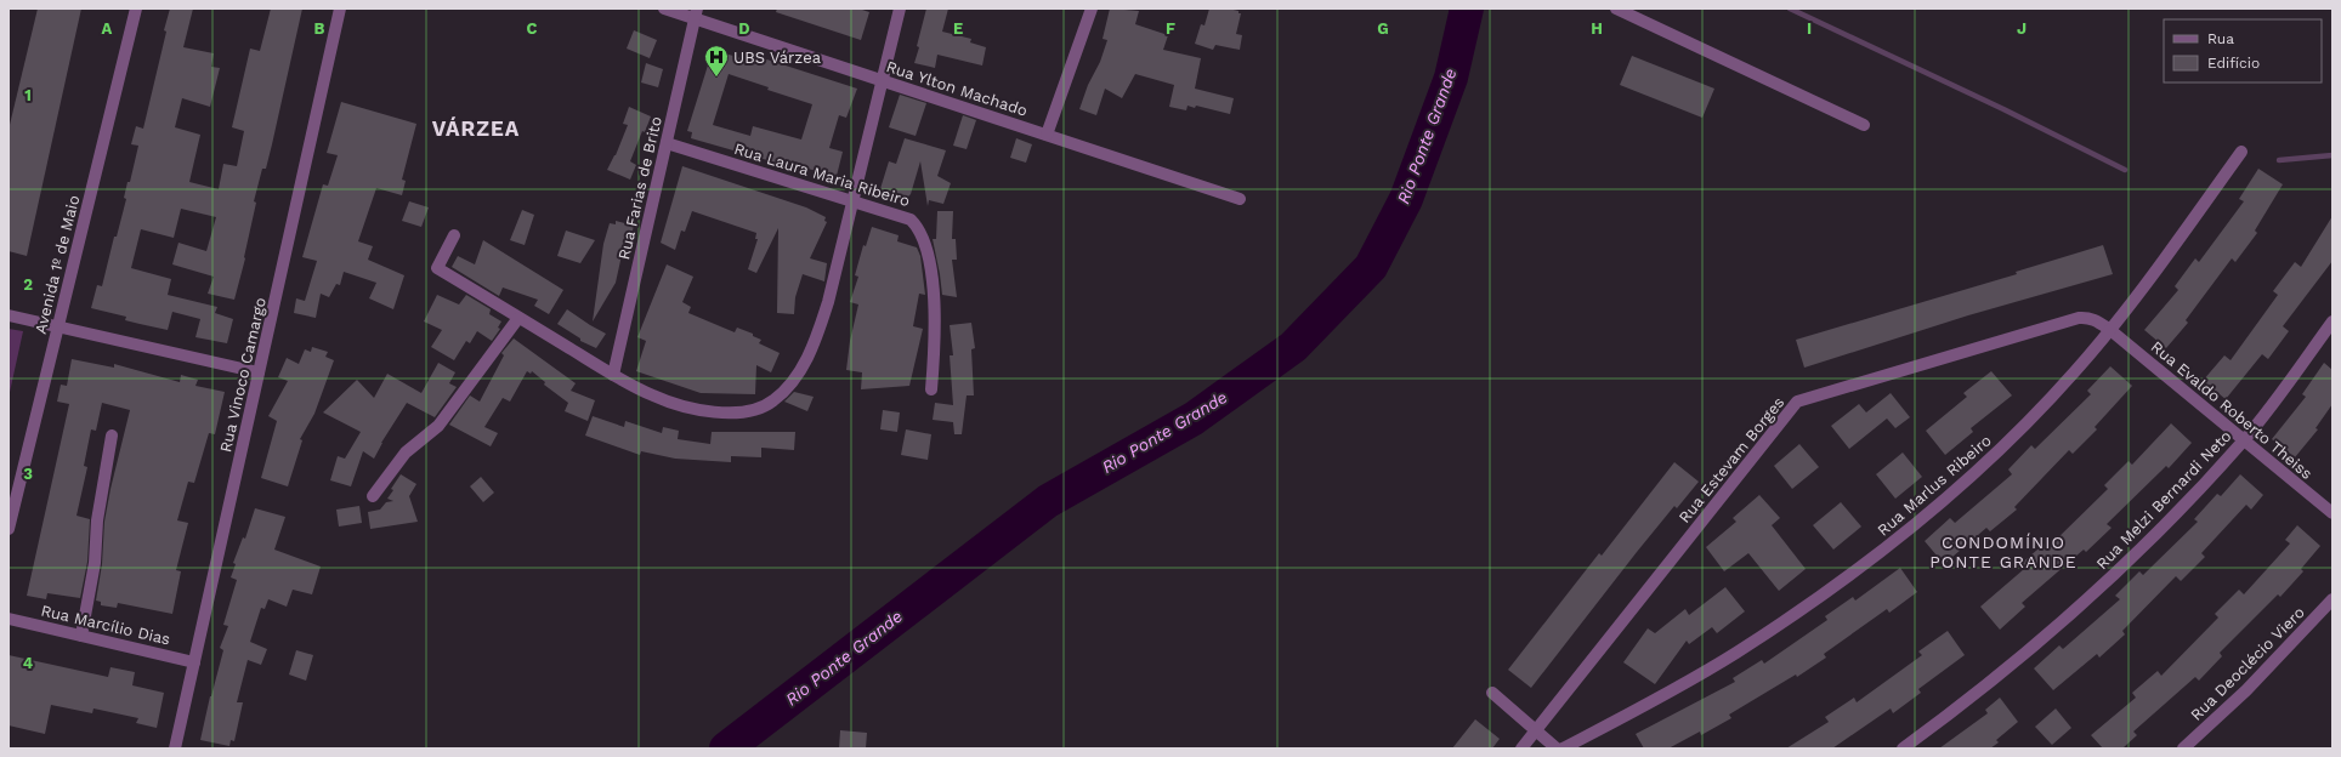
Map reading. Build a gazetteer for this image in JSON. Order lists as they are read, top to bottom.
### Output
{
  "streets": {
    "street": [
      "Rua Ylton Machado",
      "Rua Laura Maria Ribeiro",
      "Rua Farias de Brito",
      "Avenida 1º de Maio",
      "Rua Vinoco Camargo",
      "Rua Evaldo Roberto Theiss",
      "Rua Estevam Borges",
      "Rua Marlus Ribeiro",
      "Rua Melzi Bernardi Neto",
      "Rua Marcílio Dias",
      "Rua Deoclécio Viero"
    ]
  },
  "crossings": [
    ["Rua Ylton Machado", "Rua Farias de Brito"],
    ["Rua Laura Maria Ribeiro", "Rua Farias de Brito"],
    ["Rua Vinoco Camargo", "Rua Marcílio Dias"],
    ["Rua Evaldo Roberto Theiss", "Rua Estevam Borges"],
    ["Rua Evaldo Roberto Theiss", "Rua Marlus Ribeiro"],
    ["Rua Evaldo Roberto Theiss", "Rua Melzi Bernardi Neto"],
    ["Rua Estevam Borges", "Rua Marlus Ribeiro"]
  ],
  "districts": ["VÁRZEA", "CONDOMÍNIO PONTE GRANDE"],
  "water": ["Rio Ponte Grande"],
  "places": {
    "hospital": ["UBS Várzea"]
  },
  "legend": ["Rua", "Edifício"],
  "grid": {
    "columns": [
      "A",
      "B",
      "C",
      "D",
      "E",
      "F",
      "G",
      "H",
      "I",
      "J"
    ],
    "rows": [
      "1",
      "2",
      "3",
      "4"
    ]
  }
}
